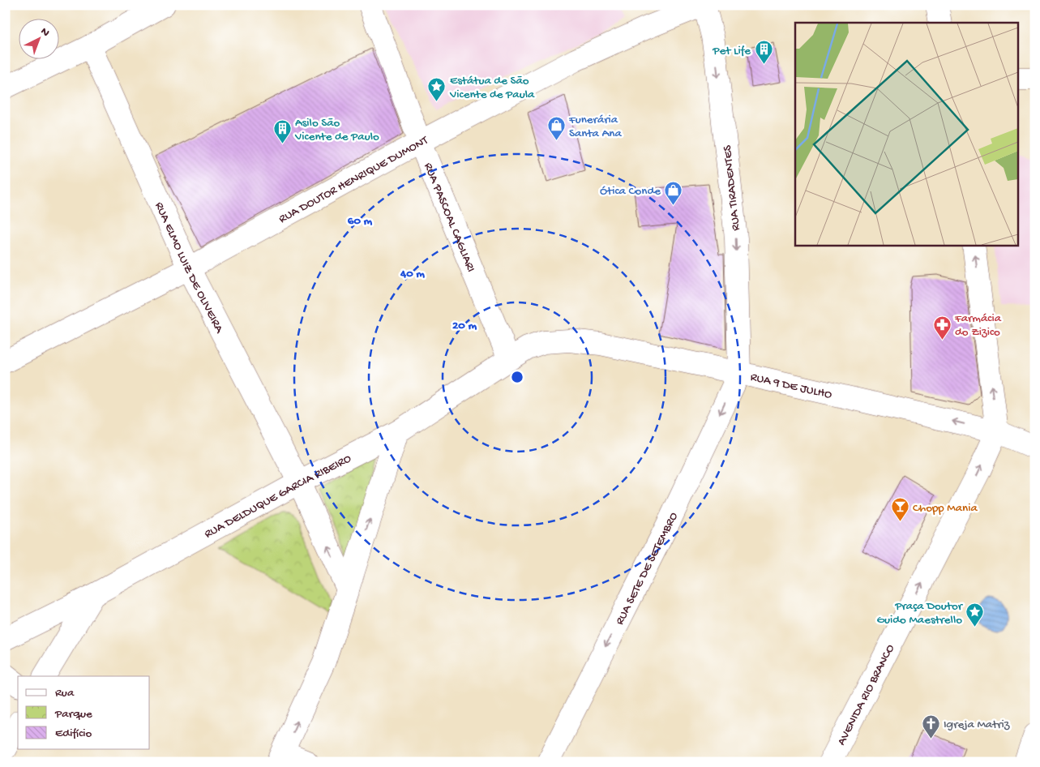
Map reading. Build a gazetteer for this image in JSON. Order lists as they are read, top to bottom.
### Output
{
  "streets": {
    "street": [
      "RUA DOUTOR HENRIQUE DUMONT",
      "RUA TIRADENTES",
      "RUA PASCOAL CAGLIARI",
      "RUA ELMO LUIZ DE OLIVEIRA",
      "RUA 9 DE JULHO",
      "RUA DELDUQUE GARCIA RIBEIRO",
      "RUA SETE DE SETEMBRO",
      "AVENIDA RIO BRANCO"
    ]
  },
  "crossings": [
    ["RUA DOUTOR HENRIQUE DUMONT", "RUA TIRADENTES"],
    ["RUA DOUTOR HENRIQUE DUMONT", "RUA PASCOAL CAGLIARI"],
    ["RUA DOUTOR HENRIQUE DUMONT", "RUA ELMO LUIZ DE OLIVEIRA"],
    ["RUA TIRADENTES", "RUA 9 DE JULHO"],
    ["RUA TIRADENTES", "RUA SETE DE SETEMBRO"],
    ["RUA PASCOAL CAGLIARI", "RUA DELDUQUE GARCIA RIBEIRO"],
    ["RUA ELMO LUIZ DE OLIVEIRA", "RUA DELDUQUE GARCIA RIBEIRO"],
    ["RUA 9 DE JULHO", "RUA DELDUQUE GARCIA RIBEIRO"],
    ["RUA 9 DE JULHO", "RUA SETE DE SETEMBRO"],
    ["RUA 9 DE JULHO", "AVENIDA RIO BRANCO"]
  ],
  "one_way": [
    "RUA TIRADENTES",
    "RUA 9 DE JULHO",
    "RUA SETE DE SETEMBRO",
    "AVENIDA RIO BRANCO"
  ],
  "places": {
    "building": ["Pet Life", "Asilo São Vicente de Paulo"],
    "place": ["Estátua de São Vicente de Paula", "Praça Doutor Guido Maestrello"],
    "shop": ["Funerária Santa Ana", "Ótica Conde"],
    "pharmacy": ["Farmácia do Zizico"],
    "bar": ["Chopp Mania"],
    "church": ["Igreja Matriz"]
  },
  "legend": ["Rua", "Parque", "Edifício"],
  "north": "top right",
  "rings": ["60 m", "40 m", "20 m"]
}
